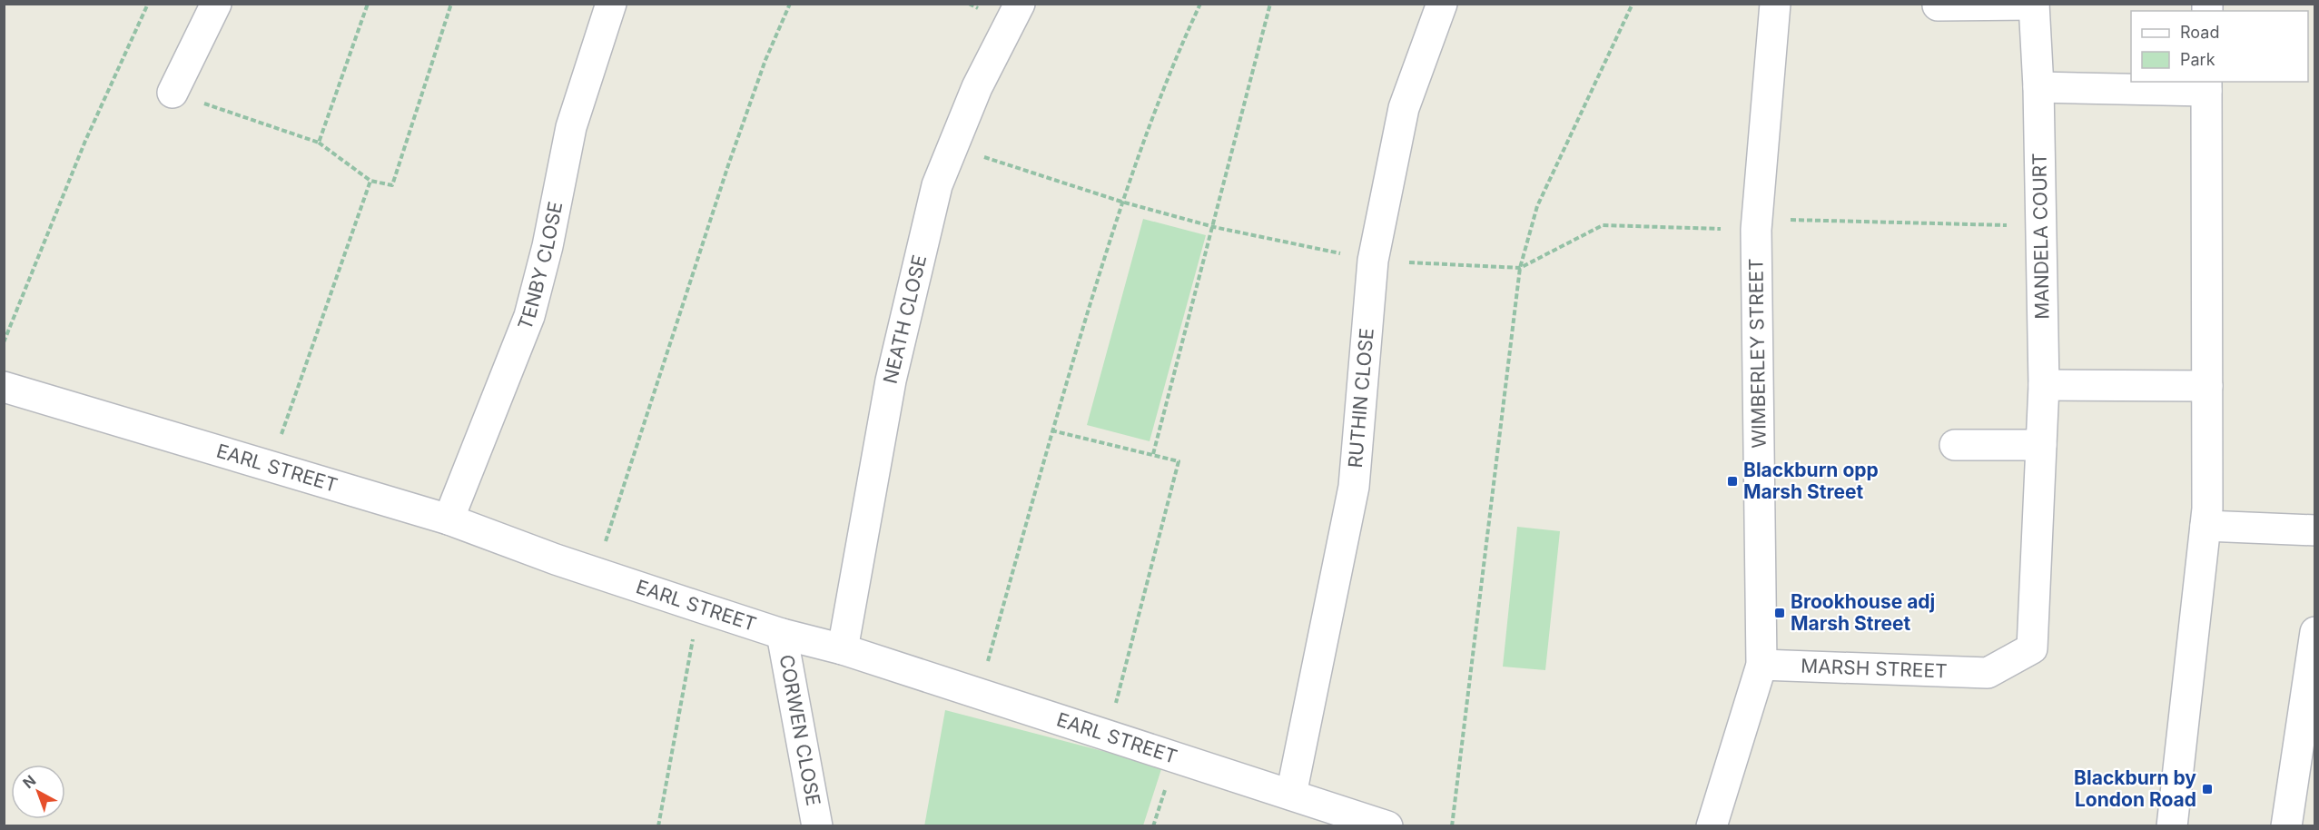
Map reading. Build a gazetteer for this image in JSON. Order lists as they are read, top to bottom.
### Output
{
  "streets": {
    "street": [
      "MANDELA COURT",
      "TENBY CLOSE",
      "NEATH CLOSE",
      "WIMBERLEY STREET",
      "RUTHIN CLOSE",
      "EARL STREET",
      "MARSH STREET",
      "CORWEN CLOSE"
    ]
  },
  "crossings": [
    ["MANDELA COURT", "MARSH STREET"],
    ["TENBY CLOSE", "EARL STREET"],
    ["NEATH CLOSE", "EARL STREET"],
    ["WIMBERLEY STREET", "MARSH STREET"],
    ["RUTHIN CLOSE", "EARL STREET"],
    ["EARL STREET", "CORWEN CLOSE"]
  ],
  "places": {
    "transit": ["Blackburn opp Marsh Street", "Brookhouse adj Marsh Street", "Blackburn by London Road"]
  },
  "legend": ["Road", "Park"],
  "north": "top left"
}
